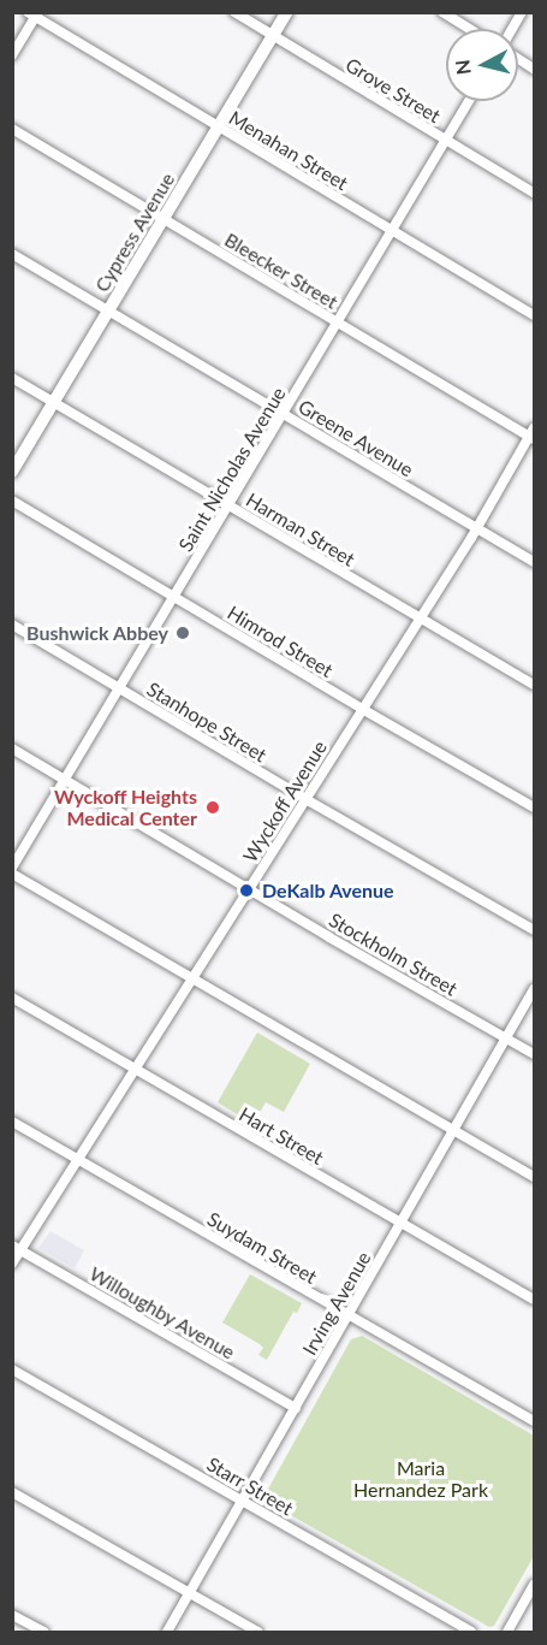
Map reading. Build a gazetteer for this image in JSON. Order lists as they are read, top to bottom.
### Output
{
  "streets": {
    "main road": ["Cypress Avenue"],
    "street": [
      "Grove Street",
      "Menahan Street",
      "Bleecker Street",
      "Greene Avenue",
      "Saint Nicholas Avenue",
      "Harman Street",
      "Himrod Street",
      "Stanhope Street",
      "Wyckoff Avenue",
      "Stockholm Street",
      "Hart Street",
      "Suydam Street",
      "Irving Avenue",
      "Willoughby Avenue",
      "Starr Street"
    ]
  },
  "crossings": [
    ["Grove Street", "Cypress Avenue"],
    ["Grove Street", "Saint Nicholas Avenue"],
    ["Menahan Street", "Cypress Avenue"],
    ["Menahan Street", "Saint Nicholas Avenue"],
    ["Cypress Avenue", "Bleecker Street"],
    ["Cypress Avenue", "Greene Avenue"],
    ["Cypress Avenue", "Harman Street"],
    ["Bleecker Street", "Saint Nicholas Avenue"],
    ["Bleecker Street", "Wyckoff Avenue"],
    ["Greene Avenue", "Saint Nicholas Avenue"],
    ["Greene Avenue", "Wyckoff Avenue"],
    ["Saint Nicholas Avenue", "Harman Street"],
    ["Saint Nicholas Avenue", "Himrod Street"],
    ["Saint Nicholas Avenue", "Stanhope Street"],
    ["Saint Nicholas Avenue", "Stockholm Street"],
    ["Harman Street", "Wyckoff Avenue"],
    ["Himrod Street", "Wyckoff Avenue"],
    ["Stanhope Street", "Wyckoff Avenue"],
    ["Wyckoff Avenue", "Stockholm Street"],
    ["Wyckoff Avenue", "Hart Street"],
    ["Wyckoff Avenue", "Suydam Street"],
    ["Wyckoff Avenue", "Willoughby Avenue"],
    ["Stockholm Street", "Irving Avenue"],
    ["Hart Street", "Irving Avenue"],
    ["Suydam Street", "Irving Avenue"],
    ["Irving Avenue", "Willoughby Avenue"],
    ["Irving Avenue", "Starr Street"]
  ],
  "parks": ["Maria Hernandez Park"],
  "places": ["Bushwick Abbey", "Wyckoff Heights Medical Center", "DeKalb Avenue"],
  "north": "left"
}
